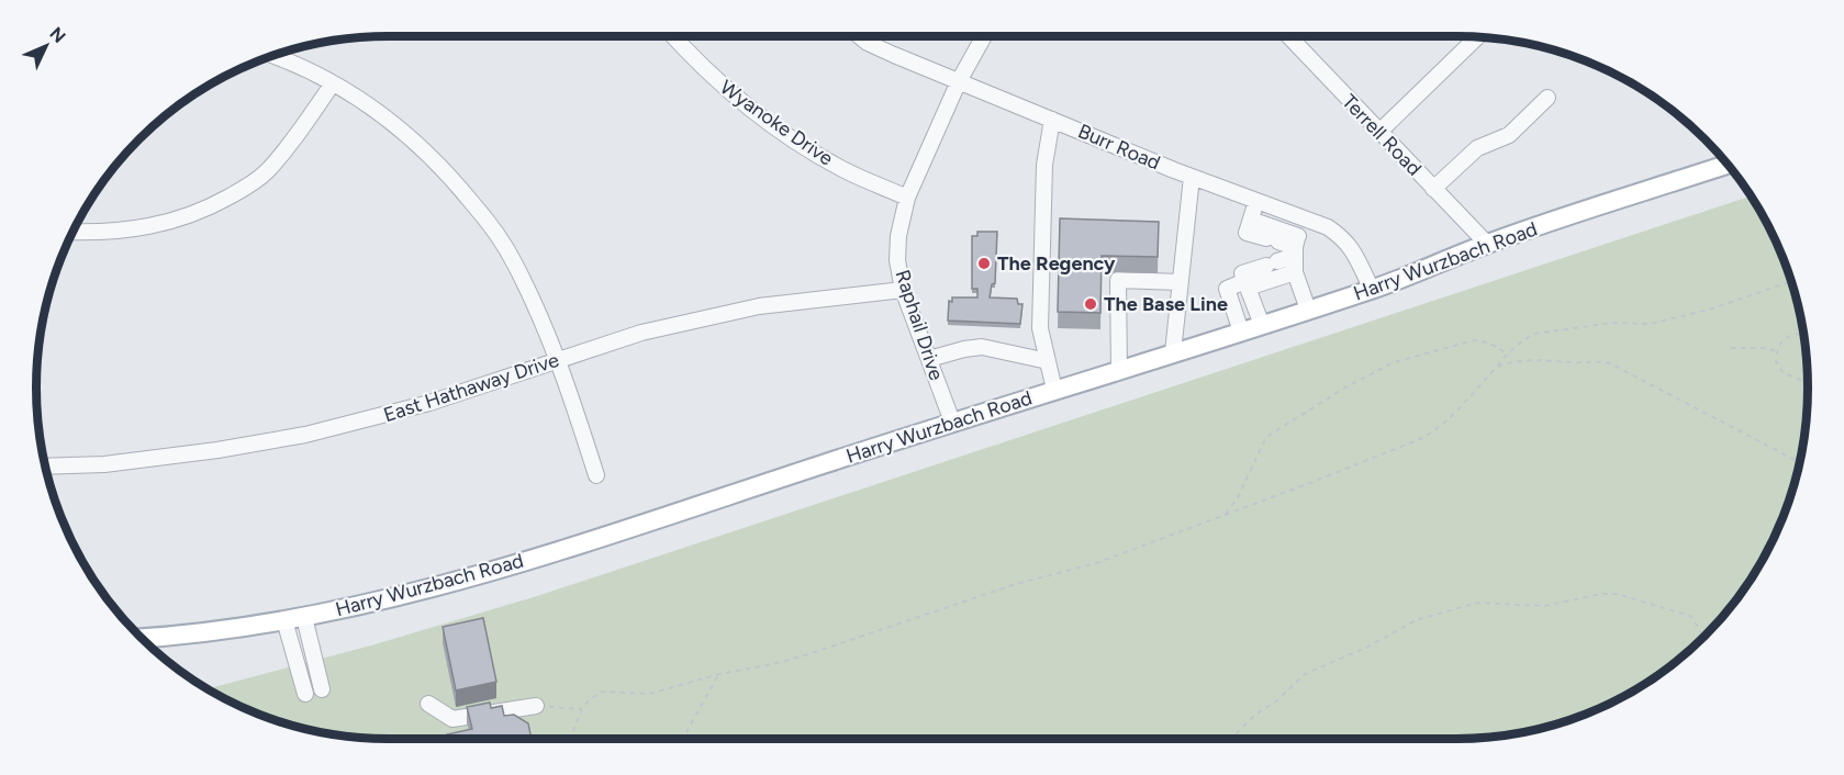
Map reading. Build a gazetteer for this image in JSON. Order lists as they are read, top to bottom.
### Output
{
  "streets": {
    "main road": ["Harry Wurzbach Road"],
    "street": [
      "Wyanoke Drive",
      "Terrell Road",
      "Burr Road",
      "Raphail Drive",
      "East Hathaway Drive"
    ]
  },
  "crossings": [
    ["Wyanoke Drive", "Raphail Drive"],
    ["Terrell Road", "Harry Wurzbach Road"],
    ["Burr Road", "Harry Wurzbach Road"],
    ["Burr Road", "Raphail Drive"],
    ["Harry Wurzbach Road", "Raphail Drive"],
    ["Raphail Drive", "East Hathaway Drive"]
  ],
  "places": ["The Regency", "The Base Line"],
  "north": "top right"
}
